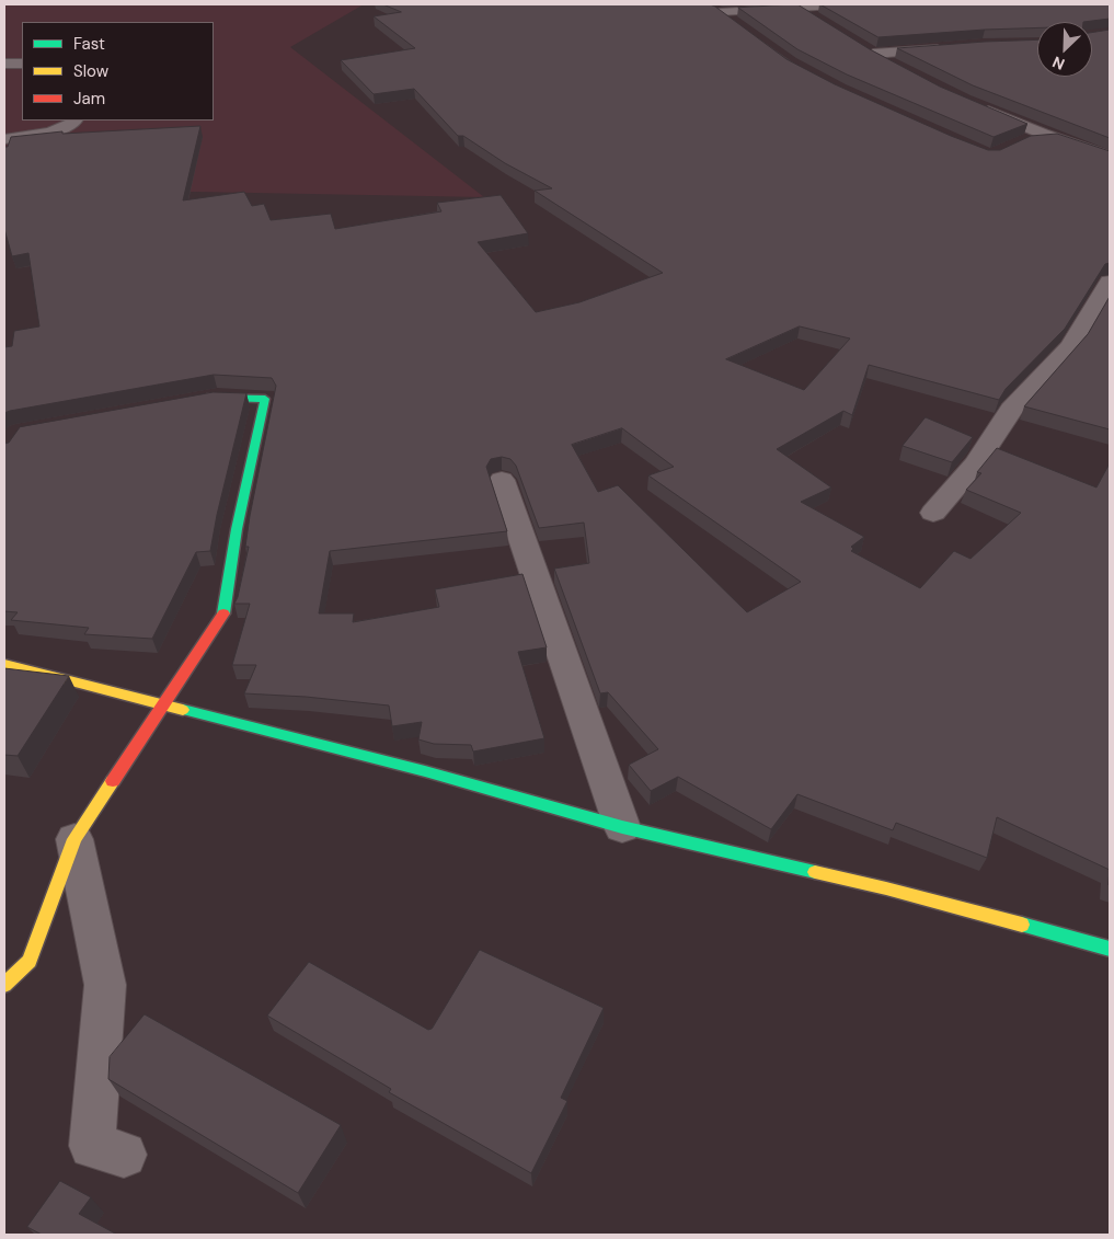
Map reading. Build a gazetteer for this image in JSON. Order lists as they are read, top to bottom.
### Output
{
  "legend": ["Fast", "Slow", "Jam"],
  "north": "bottom left"
}
